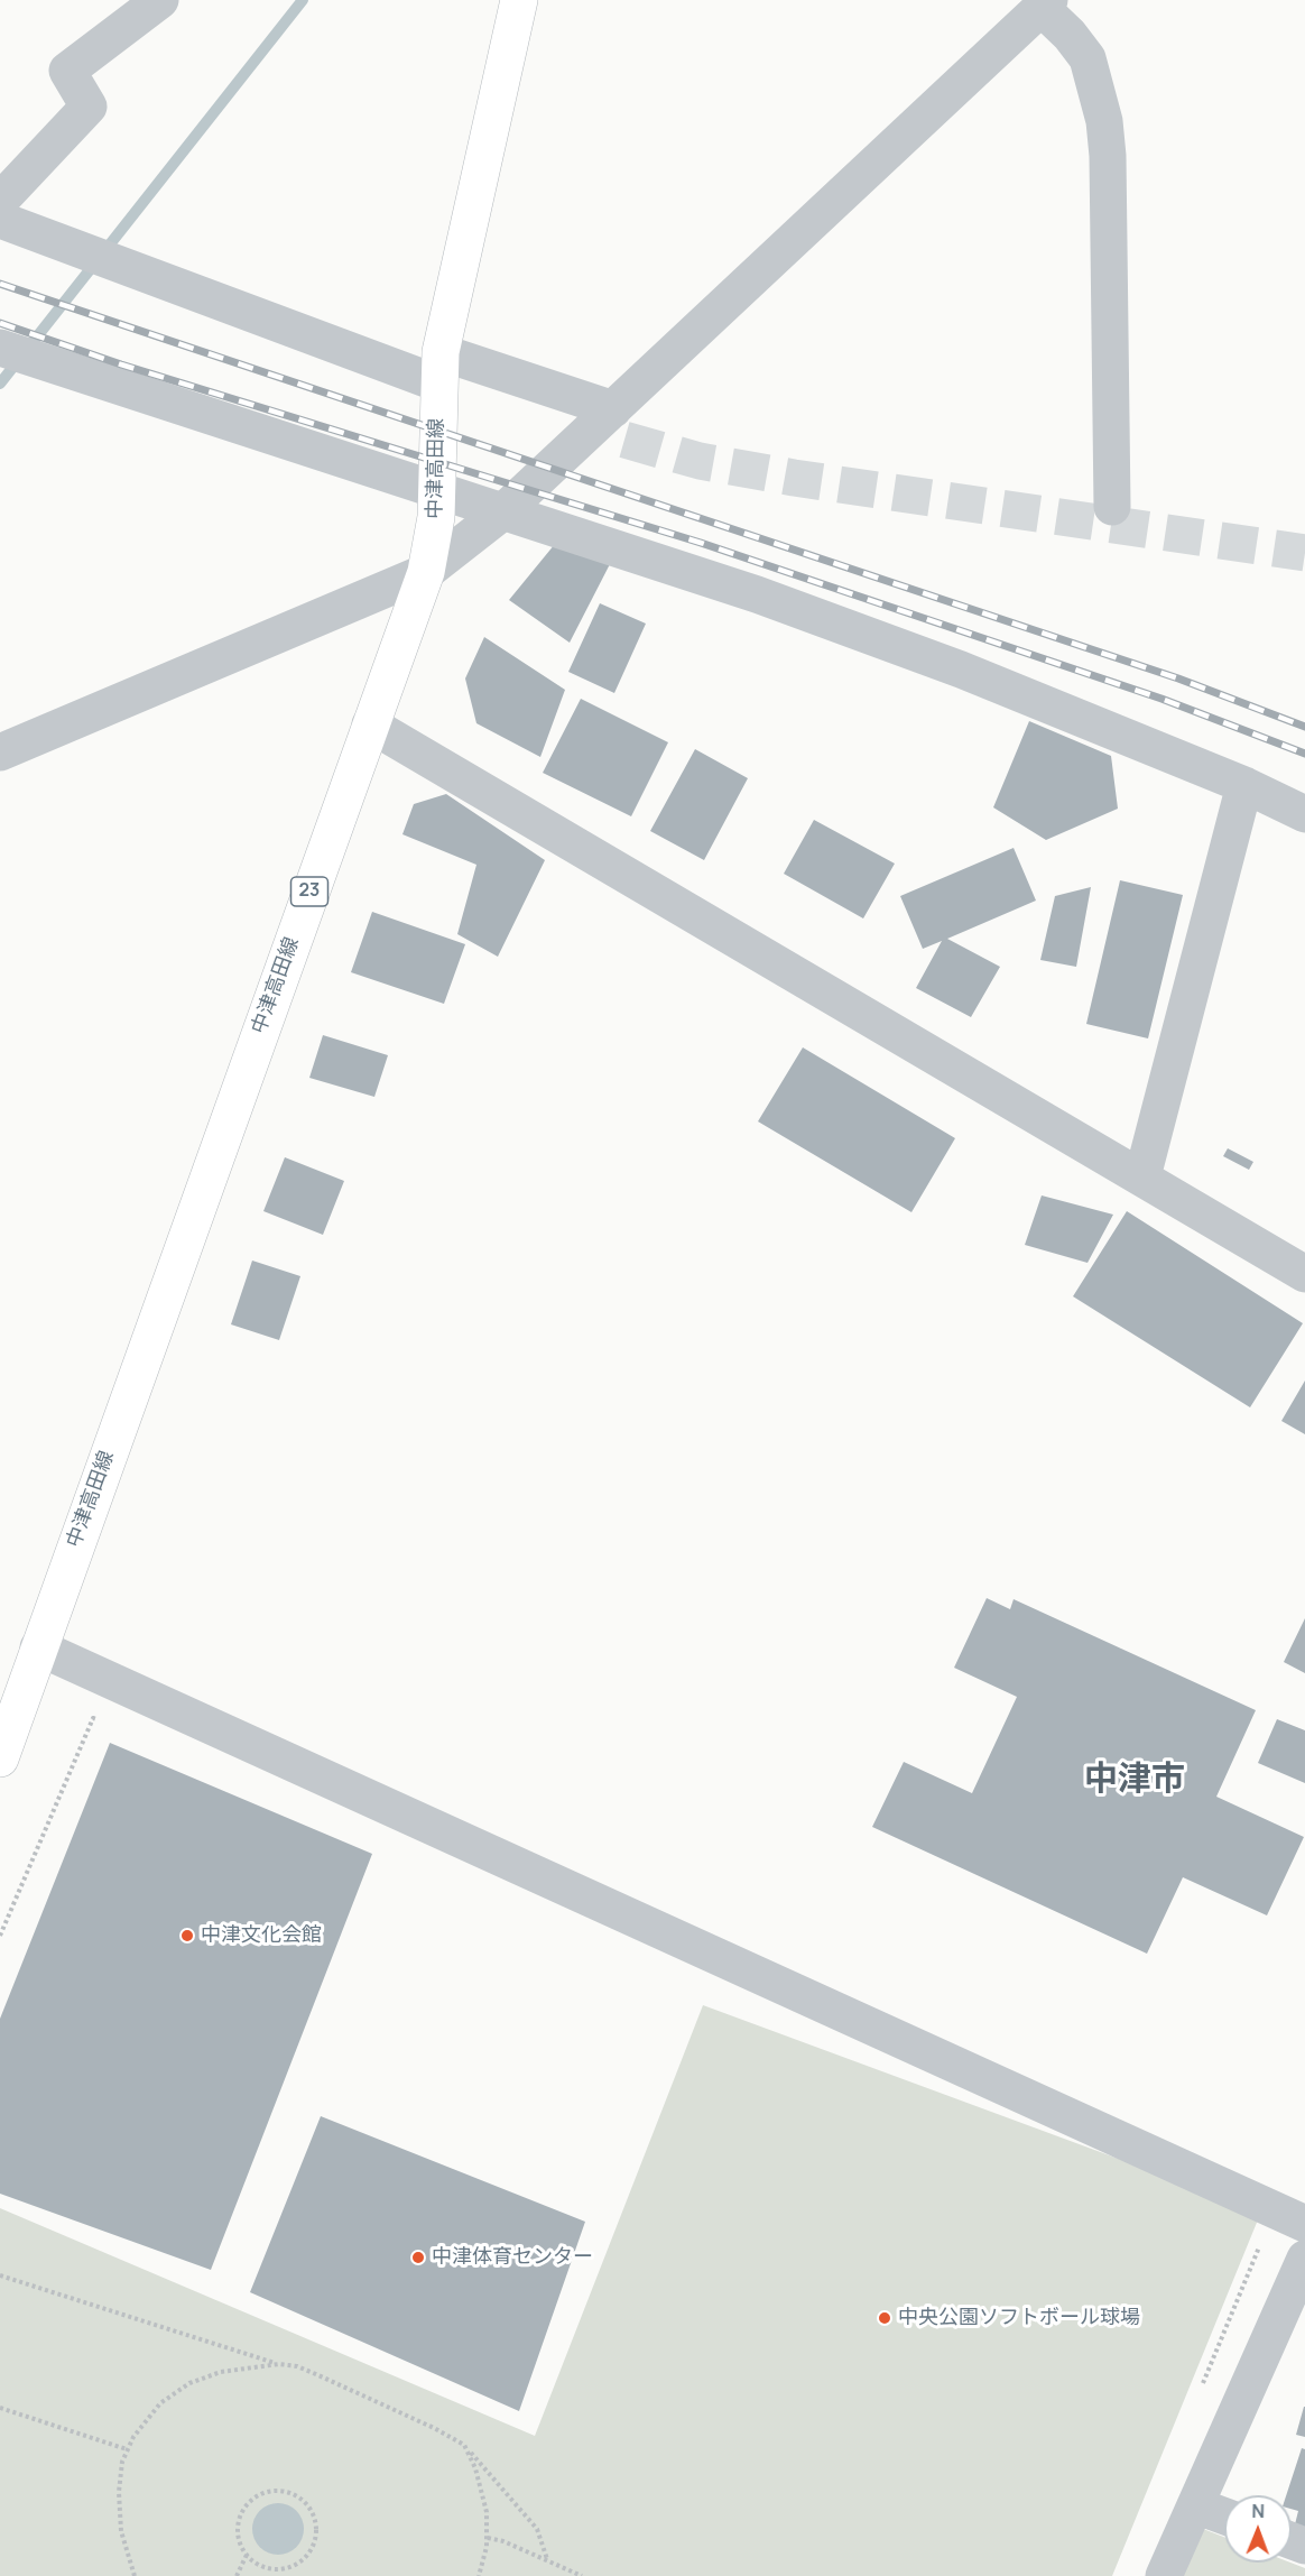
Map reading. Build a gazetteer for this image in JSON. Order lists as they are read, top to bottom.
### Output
{
  "streets": {
    "main road": ["中津高田線", "23"]
  },
  "districts": ["中津市"],
  "places": ["中津文化会館", "中津体育センター", "中央公園ソフトボール球場"],
  "north": "top"
}
